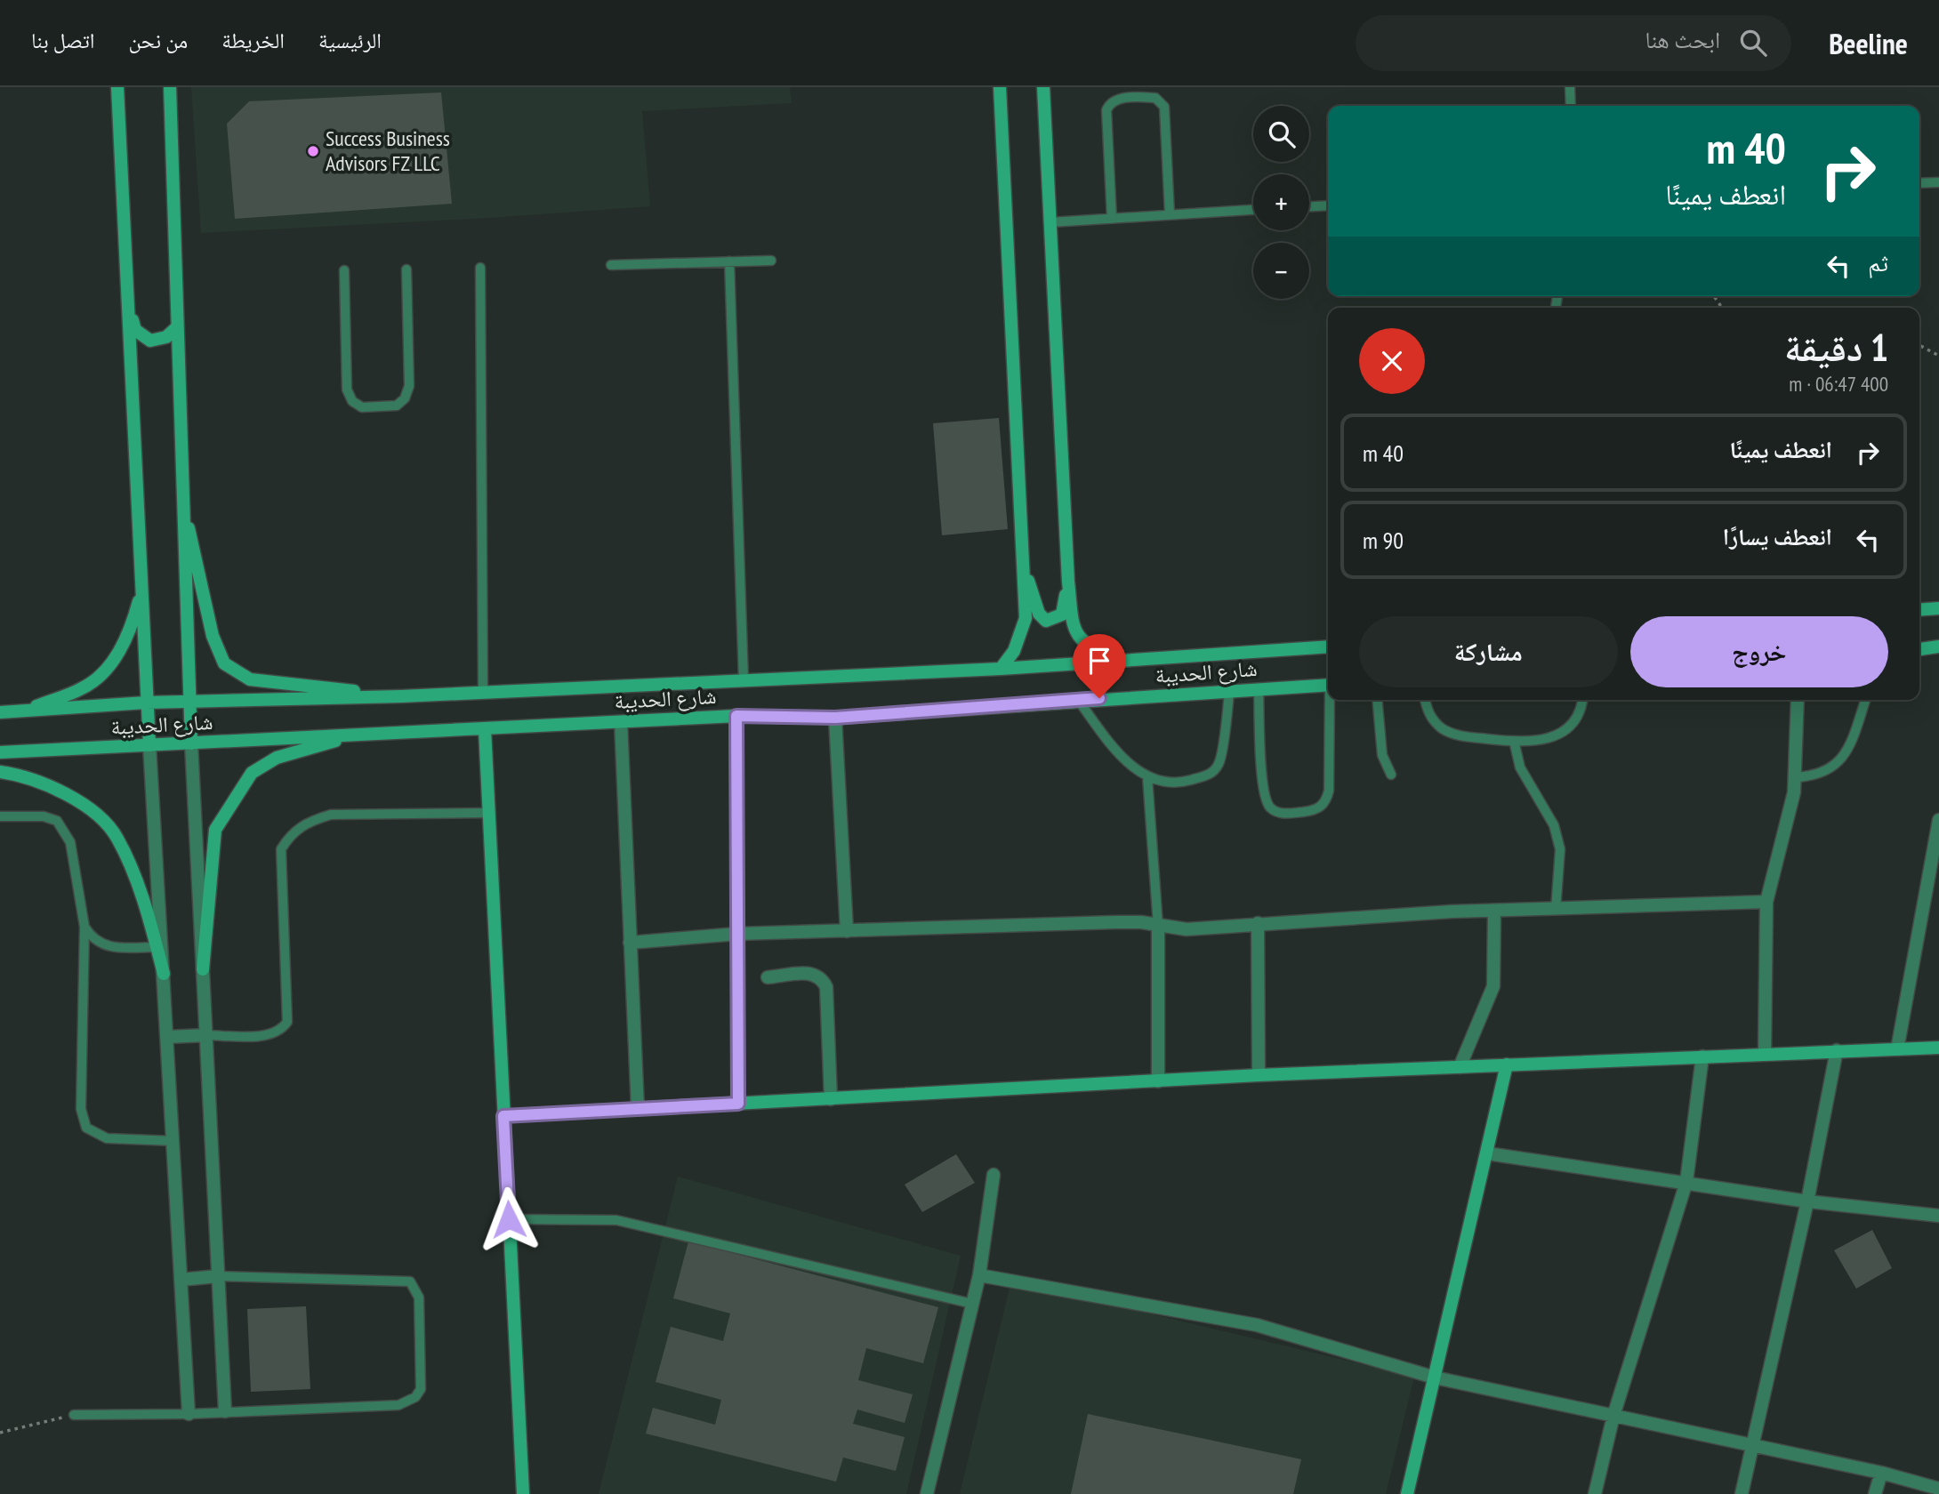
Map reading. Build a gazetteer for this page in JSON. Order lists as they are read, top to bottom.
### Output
{
  "streets": {
    "main road": ["شارع الحديبة"]
  },
  "places": ["Success Business Advisors FZ LLC"],
  "page": {
    "header": "Beeline",
    "search": "ابحث هنا",
    "nav": [
      "الرئيسية",
      "الخريطة",
      "من نحن",
      "اتصل بنا"
    ],
    "map_buttons": ["+", "−"],
    "turn": ["40 m", "انعطف يمينًا"],
    "then": "ثم",
    "heading": ["1 دقيقة", "400 m · 06:47"],
    "list": [
      {
        "name": "انعطف يمينًا",
        "value": "40 m"
      },
      {
        "name": "انعطف يسارًا",
        "value": "90 m"
      }
    ],
    "buttons": ["خروج", "مشاركة"]
  }
}
